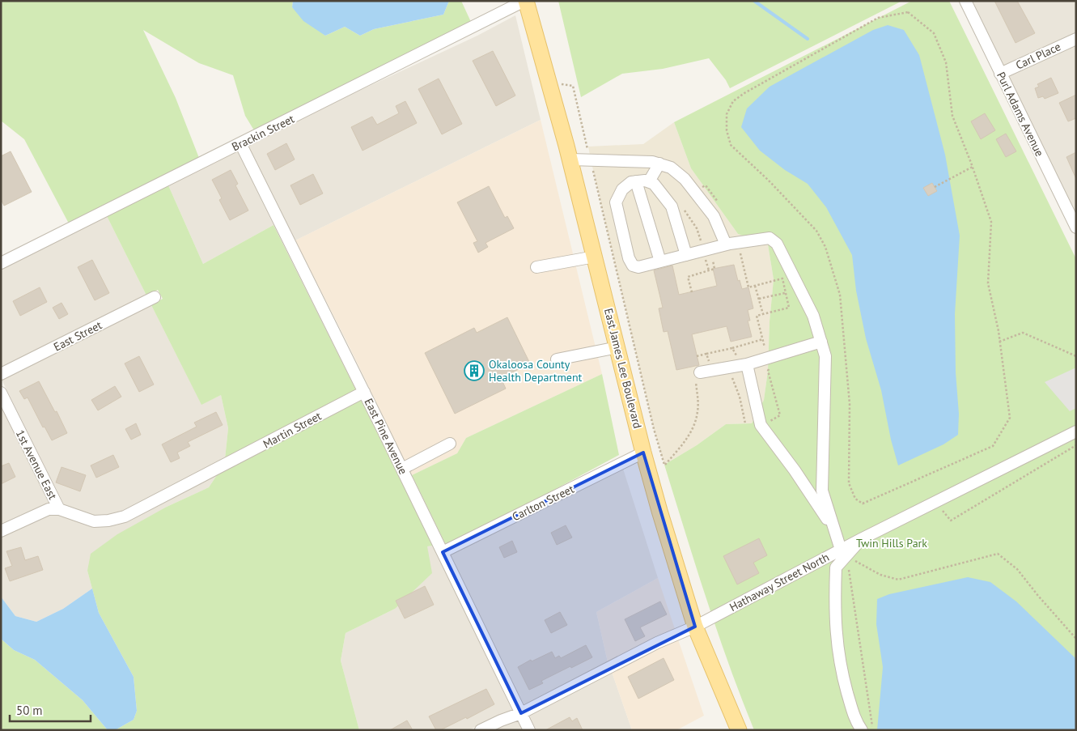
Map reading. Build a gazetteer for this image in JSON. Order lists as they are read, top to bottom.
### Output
{
  "streets": {
    "main road": ["East James Lee Boulevard"],
    "street": [
      "Carl Place",
      "Purl Adams Avenue",
      "Brackin Street",
      "East Street",
      "Martin Street",
      "East Pine Avenue",
      "1st Avenue East",
      "Carlton Street",
      "Hathaway Street North"
    ]
  },
  "crossings": [
    ["Carl Place", "Purl Adams Avenue"],
    ["Brackin Street", "East James Lee Boulevard"],
    ["Brackin Street", "East Pine Avenue"],
    ["East James Lee Boulevard", "Carlton Street"],
    ["East James Lee Boulevard", "Hathaway Street North"],
    ["Martin Street", "East Pine Avenue"],
    ["Martin Street", "1st Avenue East"],
    ["East Pine Avenue", "Carlton Street"],
    ["East Pine Avenue", "Hathaway Street North"]
  ],
  "parks": ["Twin Hills Park"],
  "places": {
    "building": ["Okaloosa County Health Department"]
  },
  "scale_bar": "50 m"
}
